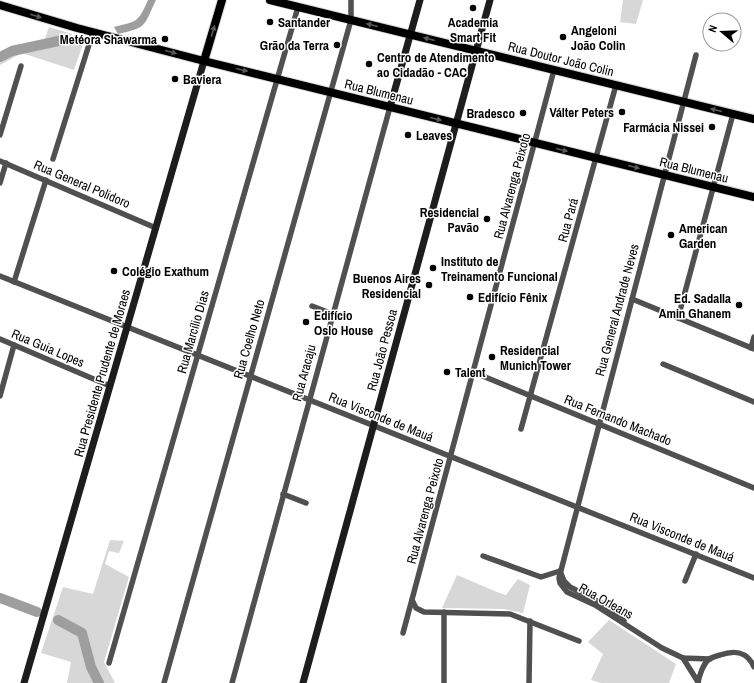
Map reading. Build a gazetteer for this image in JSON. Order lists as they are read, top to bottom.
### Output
{
  "streets": {
    "main road": ["Rua Doutor João Colin", "Rua Blumenau", "Rua Presidente Prudente de Moraes"],
    "street": [
      "Rua General Polidoro",
      "Rua Alvarenga Peixoto",
      "Rua Pará",
      "Rua General Andrade Neves",
      "Rua Marcílio Dias",
      "Rua Coelho Neto",
      "Rua Guia Lopes",
      "Rua João Pessoa",
      "Rua Aracaju",
      "Rua Visconde de Mauá",
      "Rua Fernando Machado",
      "Rua Orleans"
    ]
  },
  "crossings": [
    ["Rua Doutor João Colin", "Rua Alvarenga Peixoto"],
    ["Rua Doutor João Colin", "Rua Pará"],
    ["Rua Doutor João Colin", "Rua General Andrade Neves"],
    ["Rua Doutor João Colin", "Rua Marcílio Dias"],
    ["Rua Doutor João Colin", "Rua Coelho Neto"],
    ["Rua Doutor João Colin", "Rua João Pessoa"],
    ["Rua Doutor João Colin", "Rua Aracaju"],
    ["Rua Blumenau", "Rua Alvarenga Peixoto"],
    ["Rua Blumenau", "Rua Pará"],
    ["Rua Blumenau", "Rua General Andrade Neves"],
    ["Rua Blumenau", "Rua Marcílio Dias"],
    ["Rua Blumenau", "Rua Coelho Neto"],
    ["Rua Blumenau", "Rua João Pessoa"],
    ["Rua Blumenau", "Rua Presidente Prudente de Moraes"],
    ["Rua Blumenau", "Rua Aracaju"],
    ["Rua General Polidoro", "Rua Presidente Prudente de Moraes"],
    ["Rua Alvarenga Peixoto", "Rua Visconde de Mauá"],
    ["Rua Alvarenga Peixoto", "Rua Fernando Machado"],
    ["Rua Pará", "Rua Fernando Machado"],
    ["Rua General Andrade Neves", "Rua Visconde de Mauá"],
    ["Rua General Andrade Neves", "Rua Fernando Machado"],
    ["Rua General Andrade Neves", "Rua Orleans"],
    ["Rua Marcílio Dias", "Rua Visconde de Mauá"],
    ["Rua Coelho Neto", "Rua Visconde de Mauá"],
    ["Rua Guia Lopes", "Rua Presidente Prudente de Moraes"],
    ["Rua João Pessoa", "Rua Visconde de Mauá"],
    ["Rua Presidente Prudente de Moraes", "Rua Visconde de Mauá"],
    ["Rua Aracaju", "Rua Visconde de Mauá"]
  ],
  "one_way": ["Rua Doutor João Colin", "Rua Blumenau"],
  "places": [
    "Academia Smart Fit",
    "Santander",
    "Angeloni João Colin",
    "Metéora Shawarma",
    "Grão da Terra",
    "Centro de Atendimento ao Cidadão - CAC",
    "Baviera",
    "Válter Peters",
    "Bradesco",
    "Farmácia Nissei",
    "Leaves",
    "Residencial Pavão",
    "American Garden",
    "Instituto de Treinamento Funcional",
    "Colégio Exathum",
    "Buenos Aires Residencial",
    "Edifício Fênix",
    "Ed. Sadalla Amin Ghanem",
    "Edifício Oslo House",
    "Residencial Munich Tower",
    "Talent"
  ],
  "north": "left"
}
